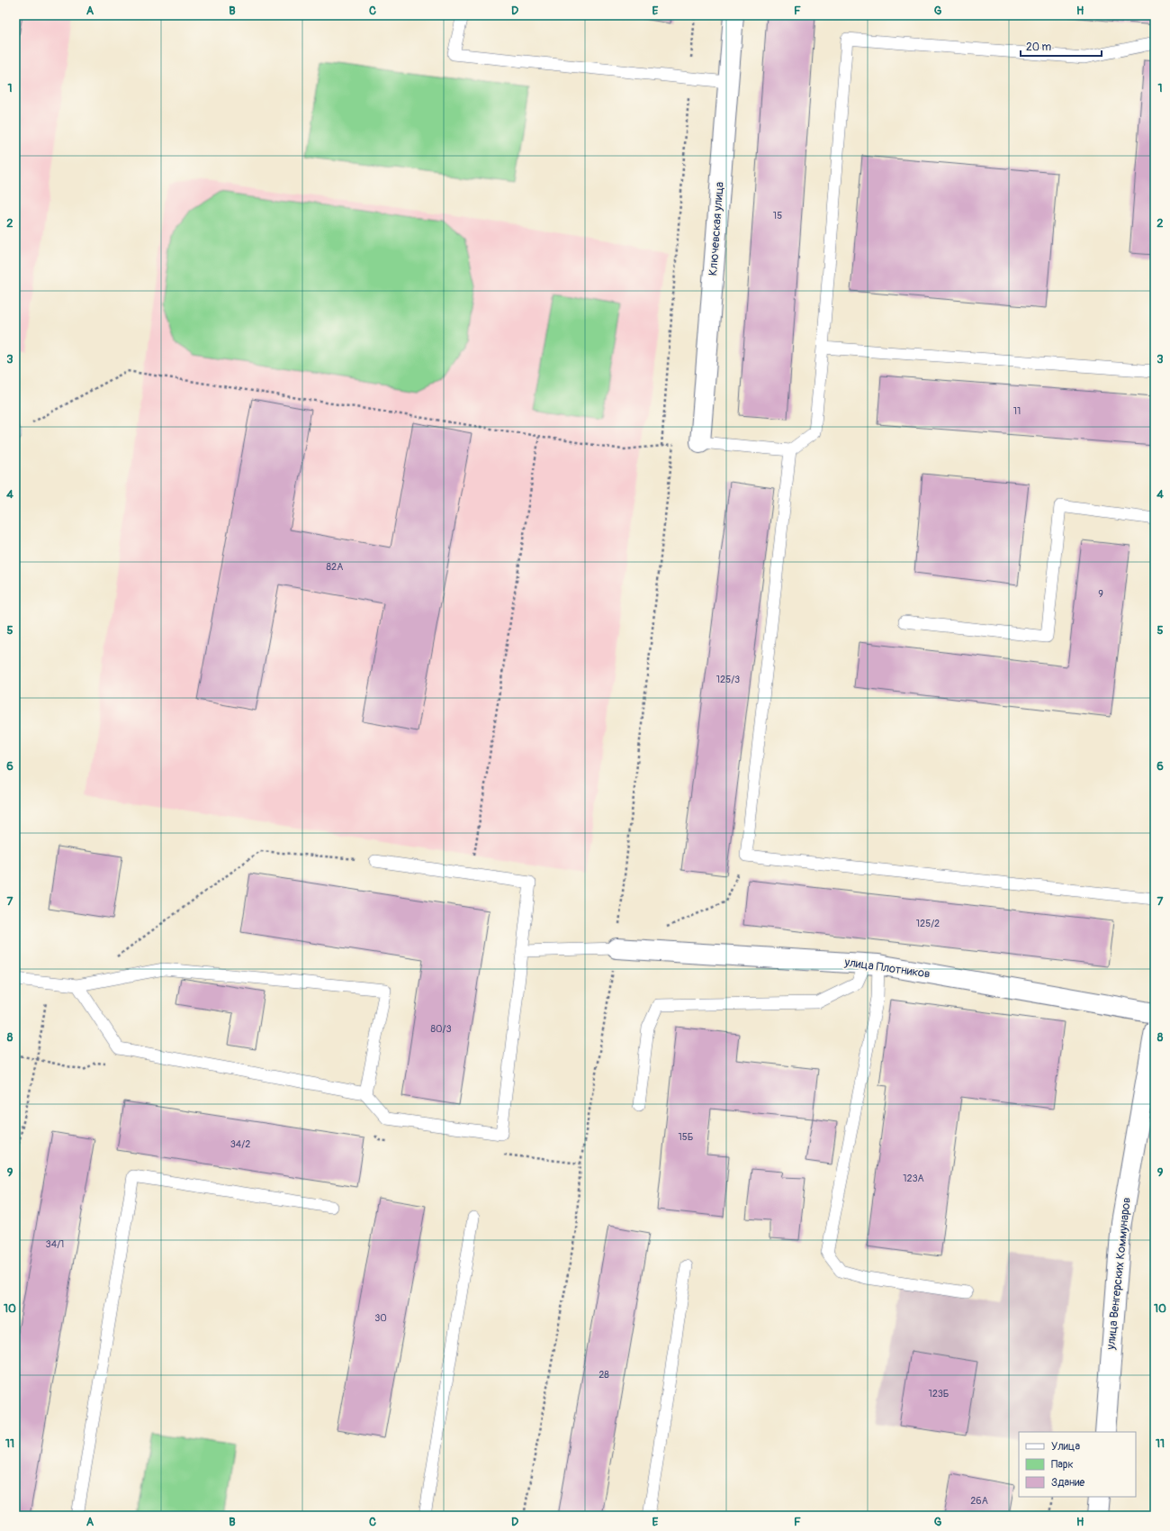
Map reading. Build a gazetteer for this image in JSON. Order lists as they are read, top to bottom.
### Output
{
  "streets": {
    "street": ["Ключевская улица", "улица Плотников", "улица Венгерских Коммунаров"]
  },
  "house_numbers": [
    "15",
    "11",
    "82А",
    "9",
    "125/3",
    "125/2",
    "80/3",
    "15Б",
    "34/2",
    "123А",
    "34/1",
    "30",
    "28",
    "123Б",
    "26А"
  ],
  "legend": ["Улица", "Парк", "Здание"],
  "scale_bar": "20 m",
  "grid": {
    "columns": [
      "A",
      "B",
      "C",
      "D",
      "E",
      "F",
      "G",
      "H"
    ],
    "rows": [
      "1",
      "2",
      "3",
      "4",
      "5",
      "6",
      "7",
      "8",
      "9",
      "10",
      "11"
    ]
  }
}
